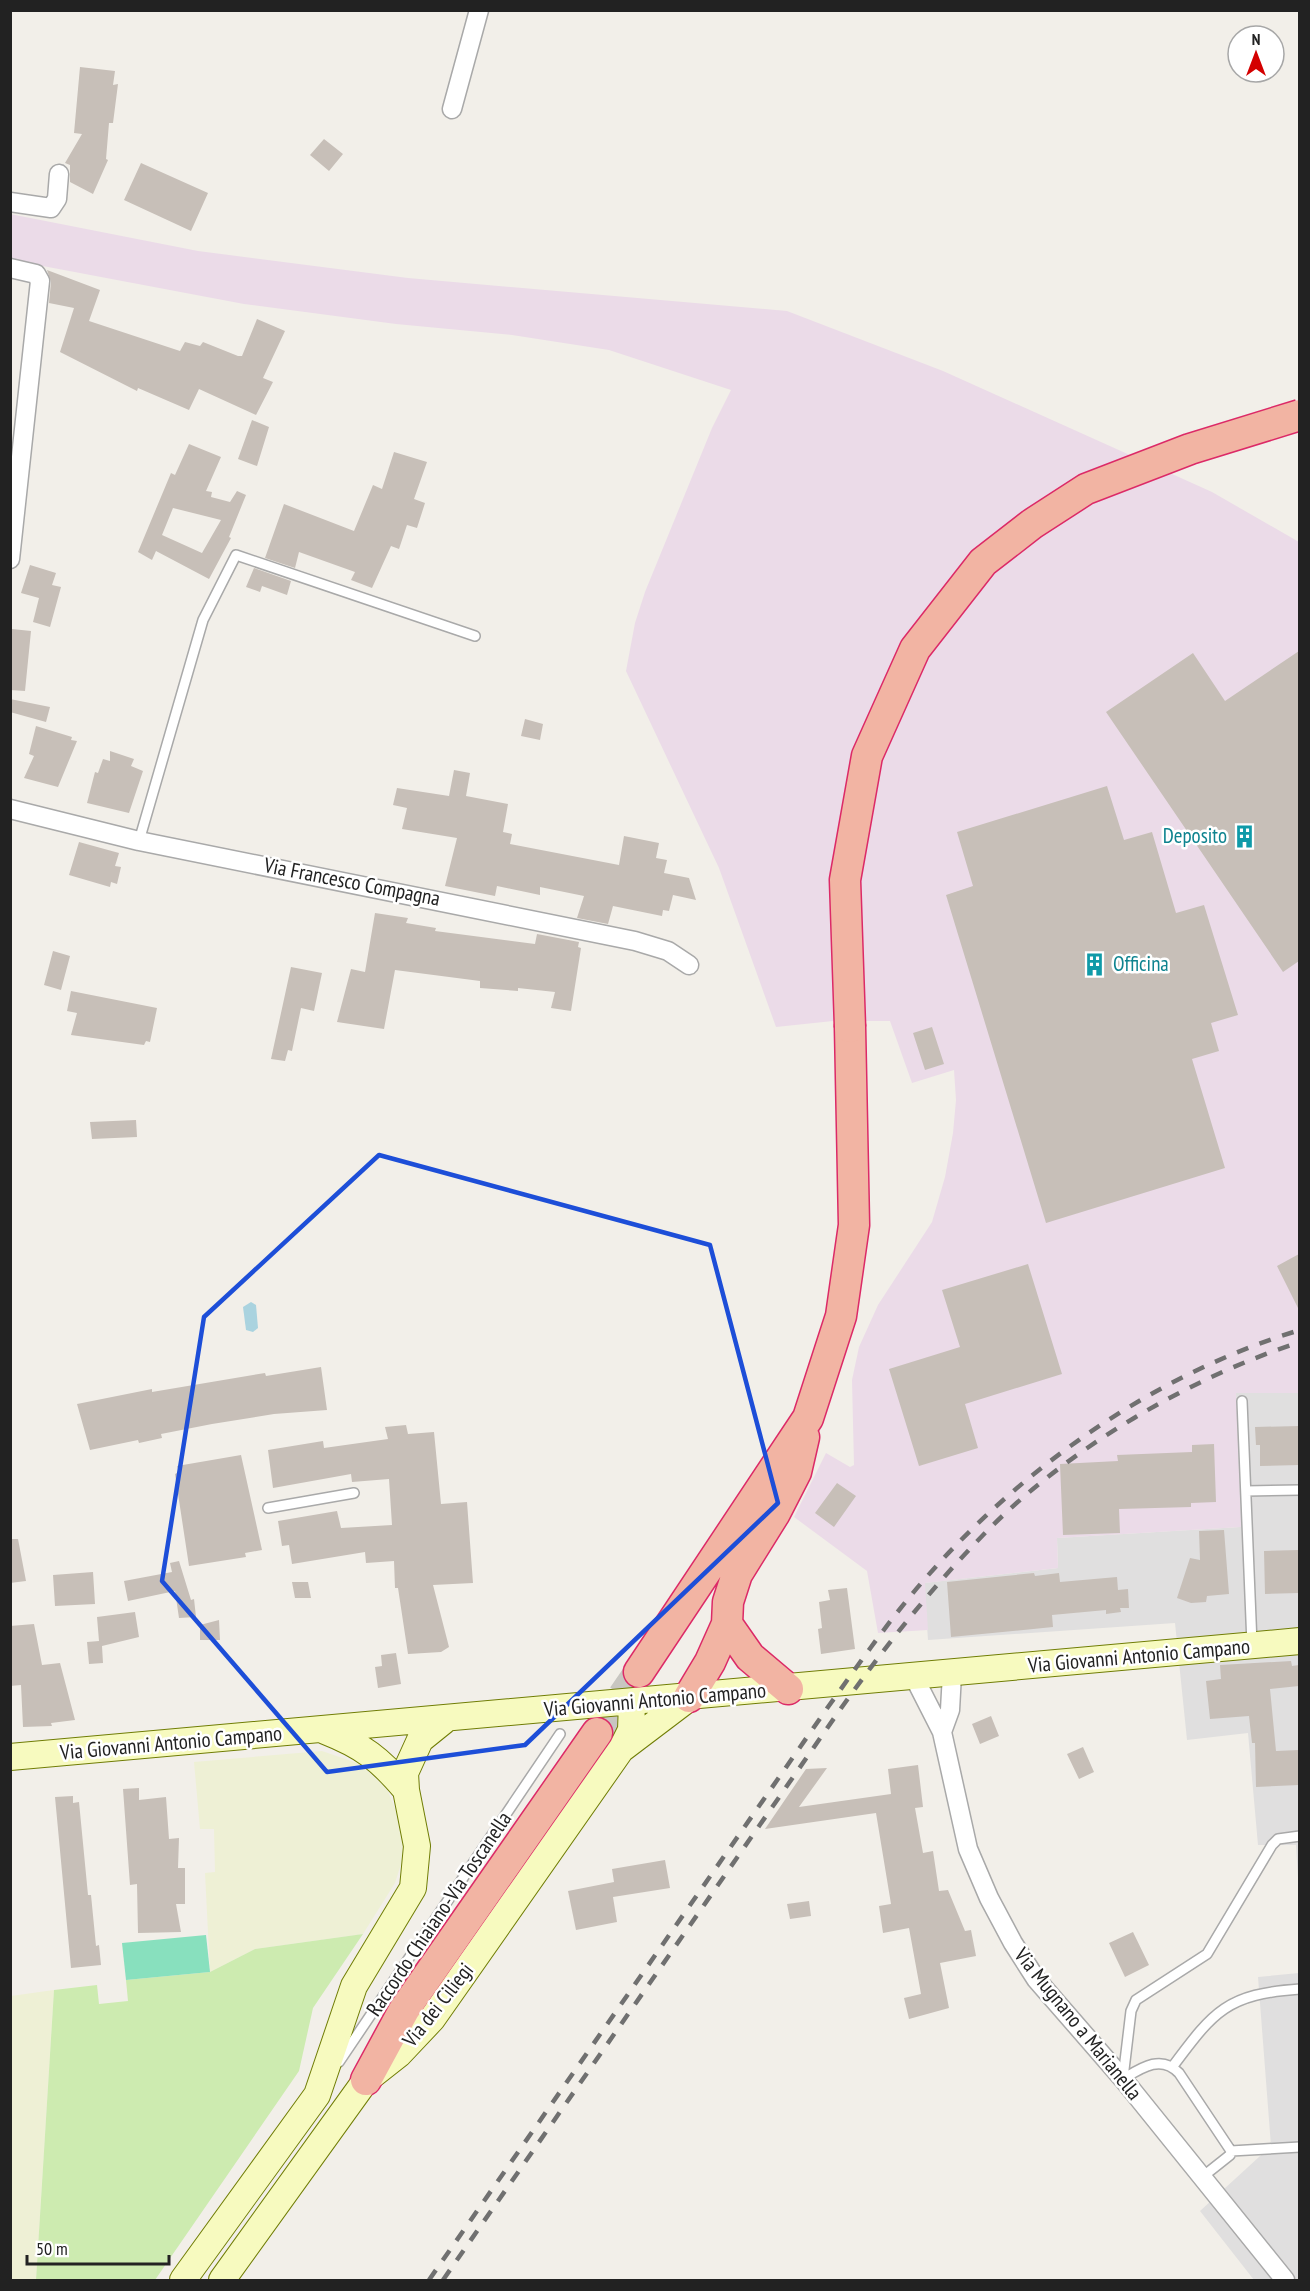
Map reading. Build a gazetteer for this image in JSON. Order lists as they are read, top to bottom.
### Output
{
  "streets": {
    "main road": ["Via Giovanni Antonio Campano", "Via dei Ciliegi"],
    "street": ["Via Francesco Compagna", "Via Mugnano a Marianella"],
    "lane": ["Raccordo Chiaiano-Via Toscanella"]
  },
  "crossings": [
    ["Via Giovanni Antonio Campano", "Via dei Ciliegi"],
    ["Via Giovanni Antonio Campano", "Via Mugnano a Marianella"]
  ],
  "places": {
    "building": ["Deposito", "Officina"]
  },
  "scale_bar": "50 m",
  "north": "top"
}
